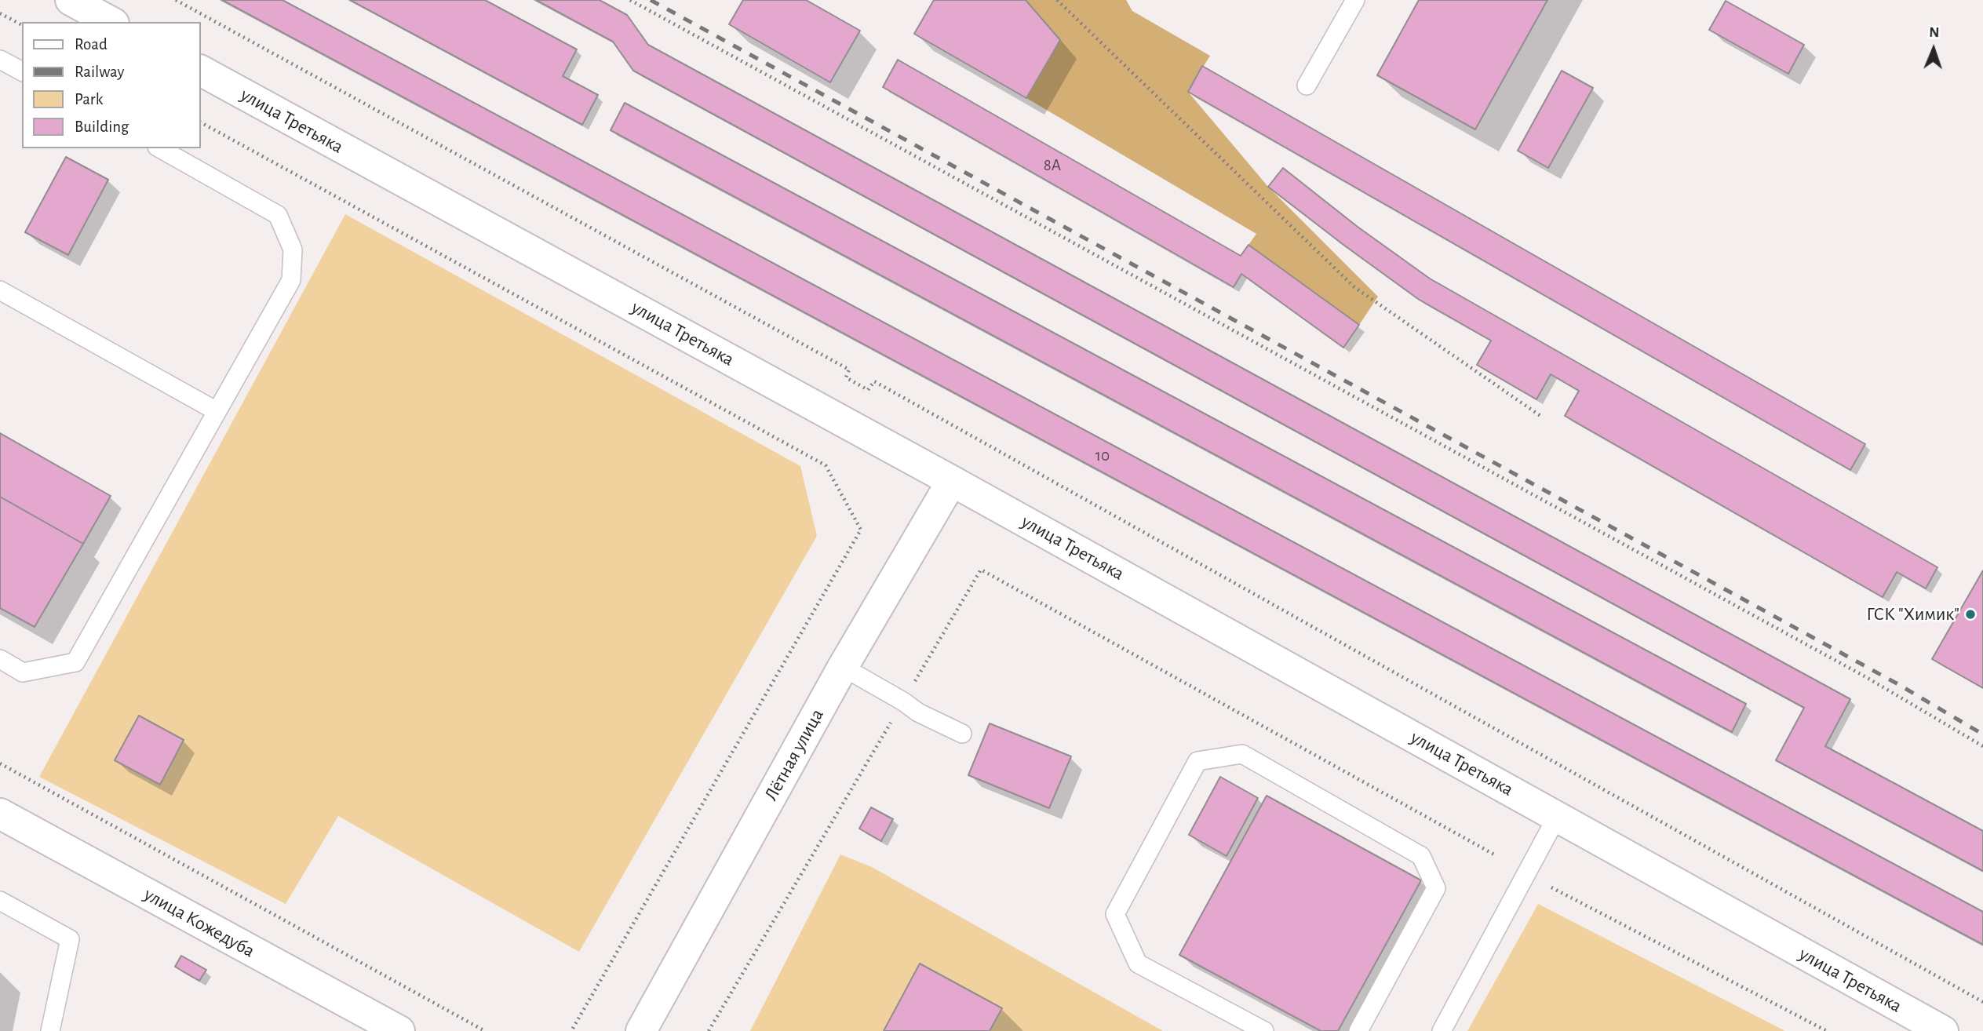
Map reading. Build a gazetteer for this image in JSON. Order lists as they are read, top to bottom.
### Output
{
  "streets": {
    "street": ["улица Третьяка", "Лётная улица", "улица Кожедуба"]
  },
  "crossings": [
    ["улица Третьяка", "Лётная улица"]
  ],
  "places": ["ГСК \"Химик\""],
  "house_numbers": ["8А", "10"],
  "legend": [
    "Road",
    "Railway",
    "Park",
    "Building"
  ],
  "north": "top"
}
